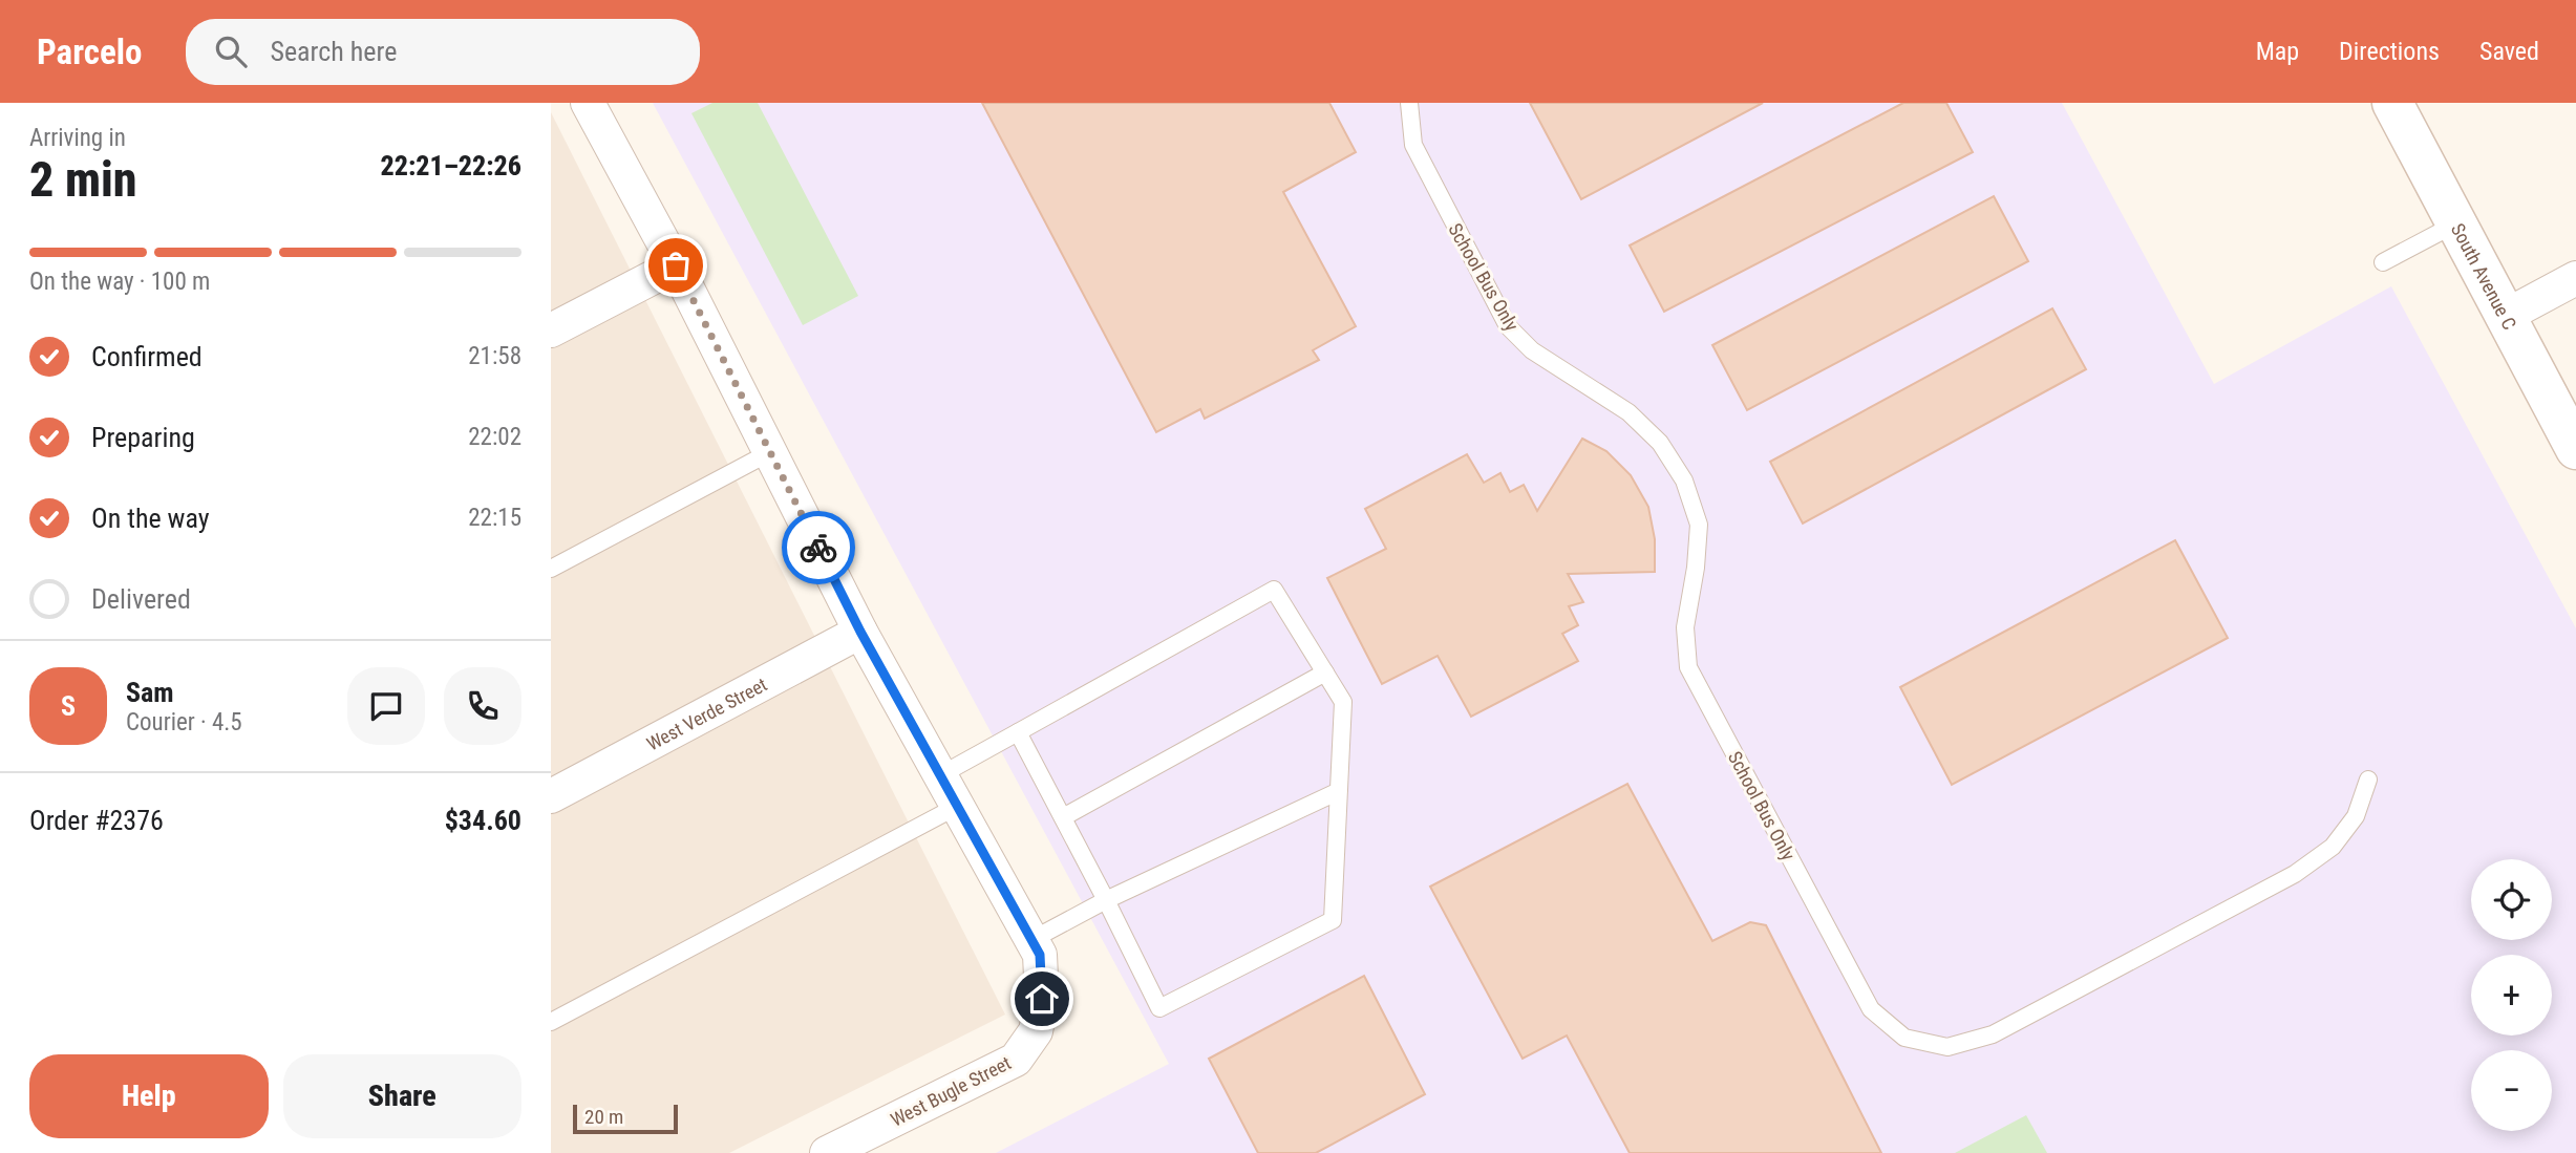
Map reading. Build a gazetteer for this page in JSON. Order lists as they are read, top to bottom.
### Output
{
  "streets": {
    "main road": ["South Avenue C"],
    "street": ["West Verde Street", "West Bugle Street"],
    "lane": ["School Bus Only"]
  },
  "scale_bar": "20 m",
  "page": {
    "header": "Parcelo",
    "search": "Search here",
    "nav": ["Map", "Directions", "Saved"],
    "heading": ["2 min", "Arriving in", "22:21–22:26"],
    "panel": [
      "Sam",
      "Courier · 4.5",
      "Order #2376",
      "$34.60"
    ],
    "bar": "On the way · 100 m",
    "list": [
      ["Confirmed", "21:58"],
      ["Preparing", "22:02"],
      ["On the way", "22:15"],
      "Delivered"
    ],
    "round": "S",
    "map_buttons": ["+", "−"],
    "buttons": ["Help", "Share"],
    "scale": "20 m"
  }
}
